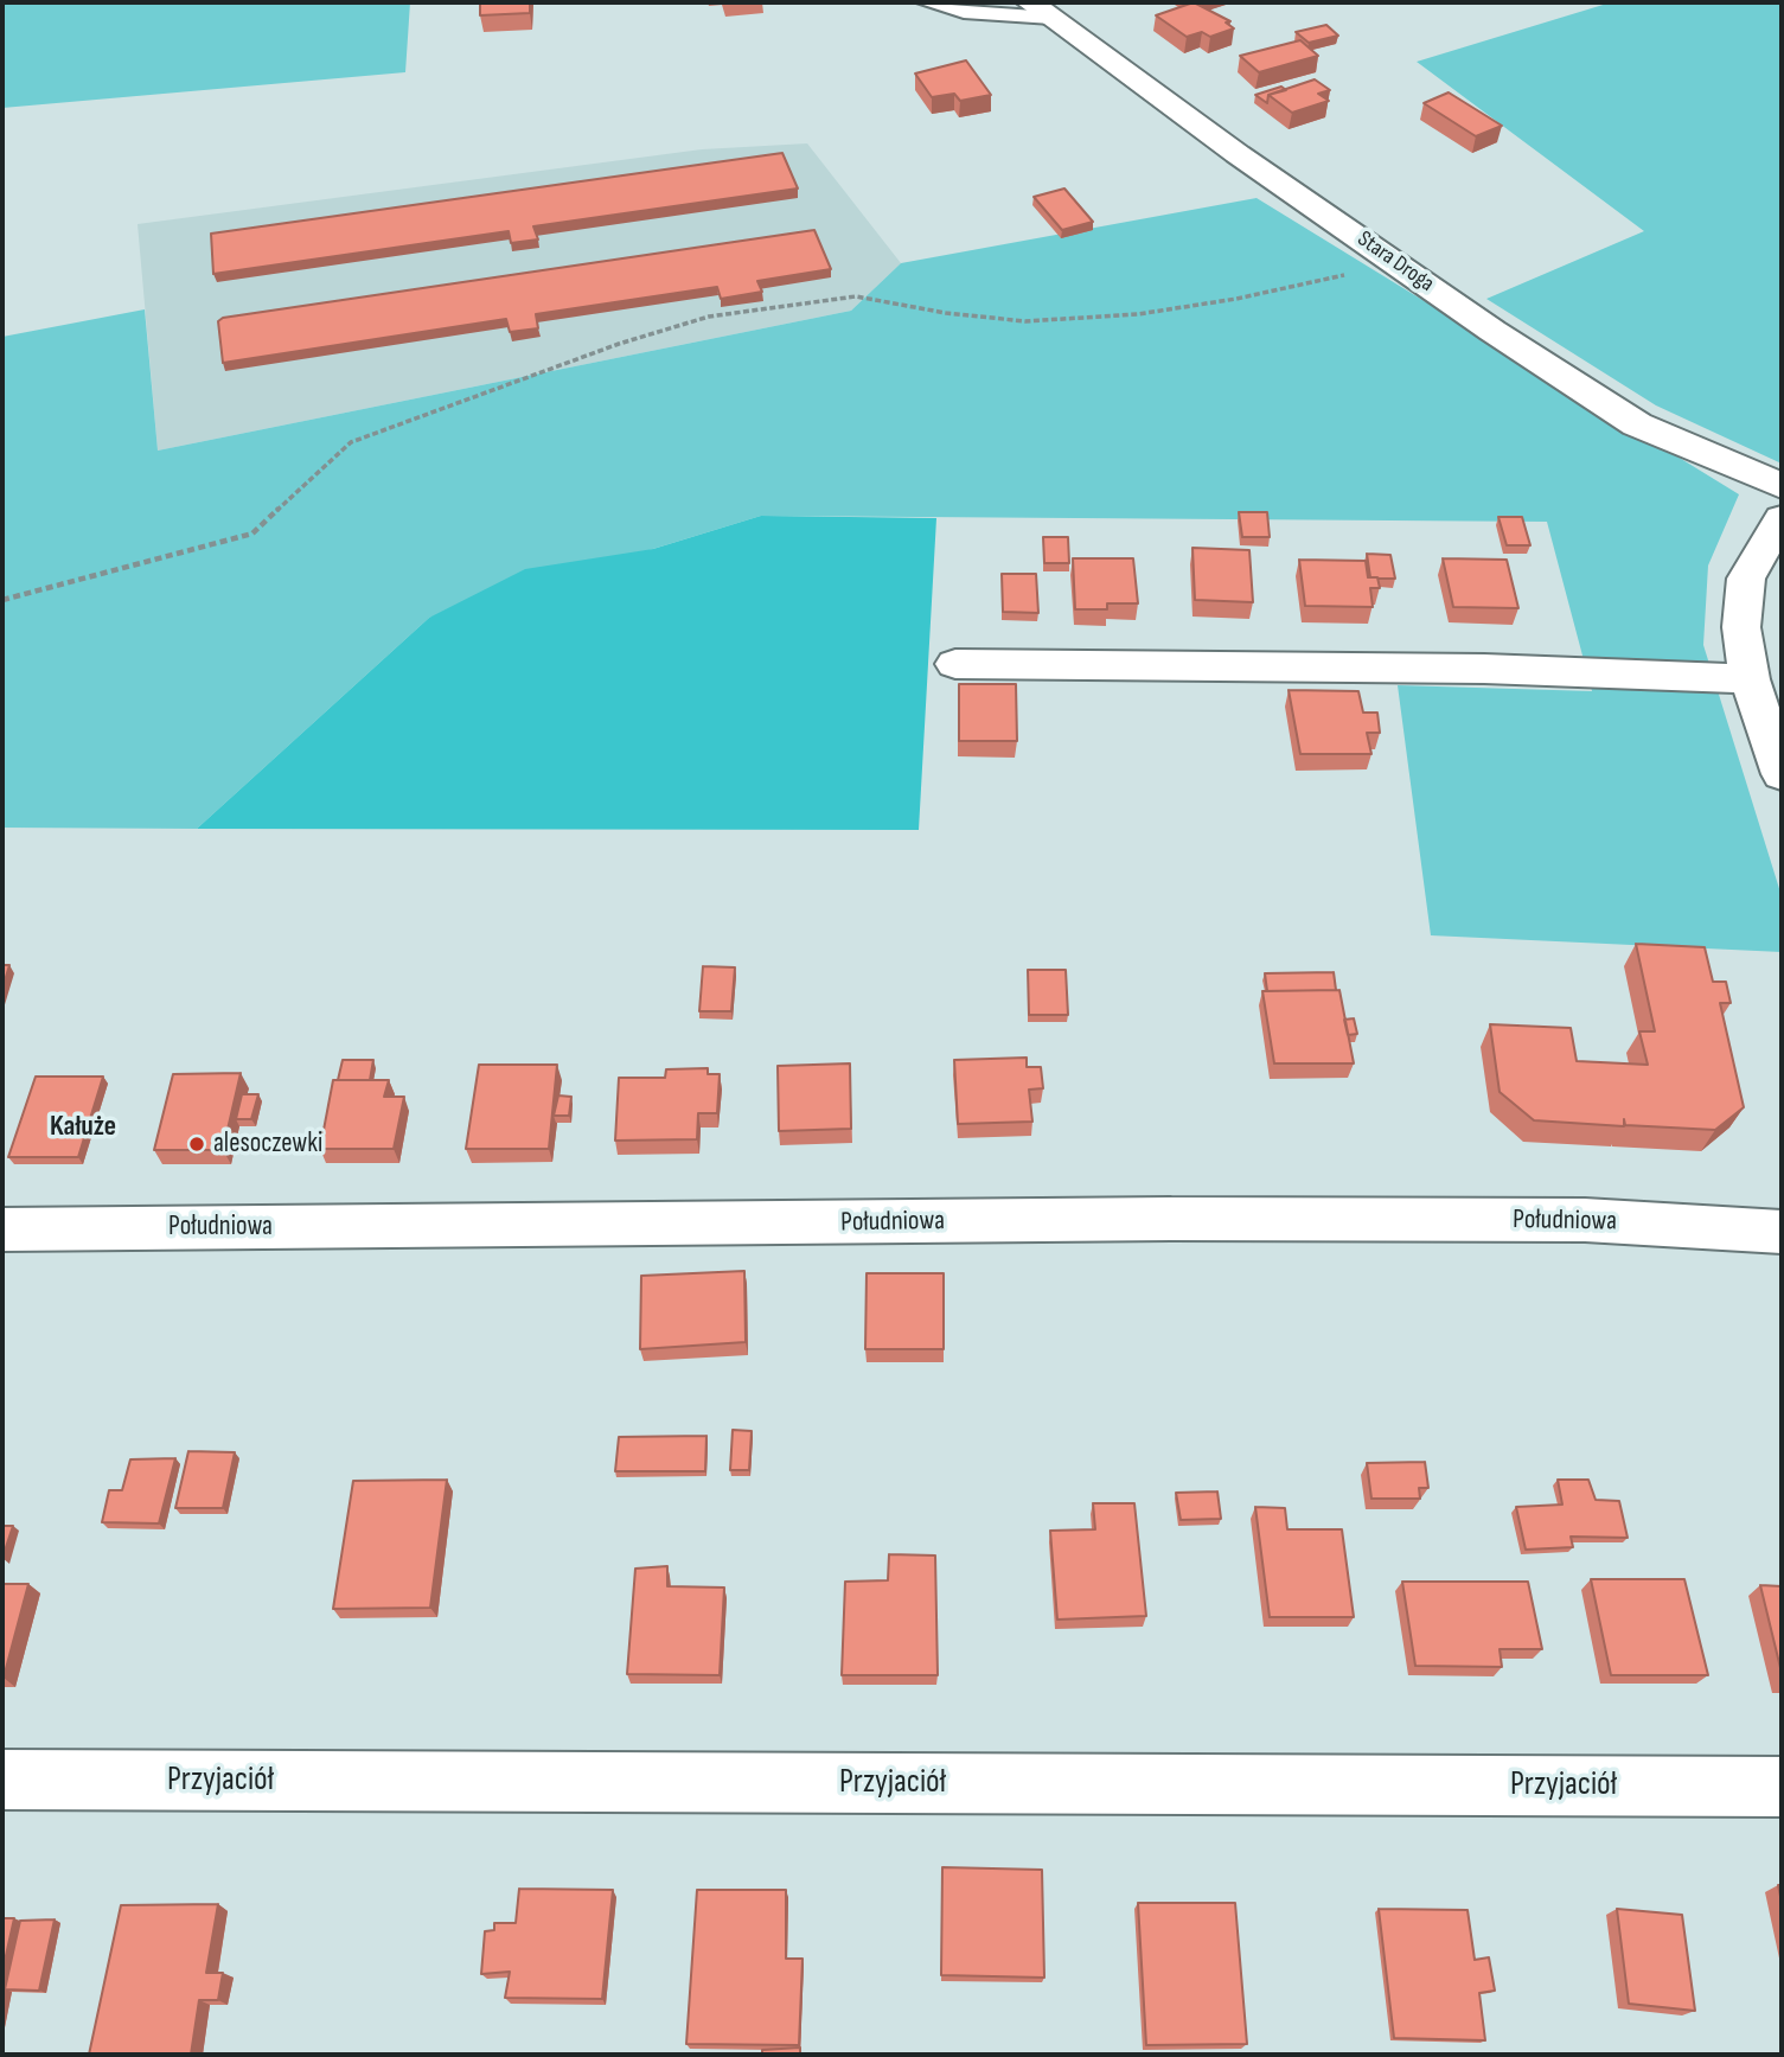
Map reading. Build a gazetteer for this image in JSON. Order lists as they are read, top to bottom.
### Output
{
  "streets": {
    "street": ["Stara Droga", "Południowa", "Przyjaciół"]
  },
  "districts": ["Kałuże"],
  "places": ["alesoczewki"]
}
